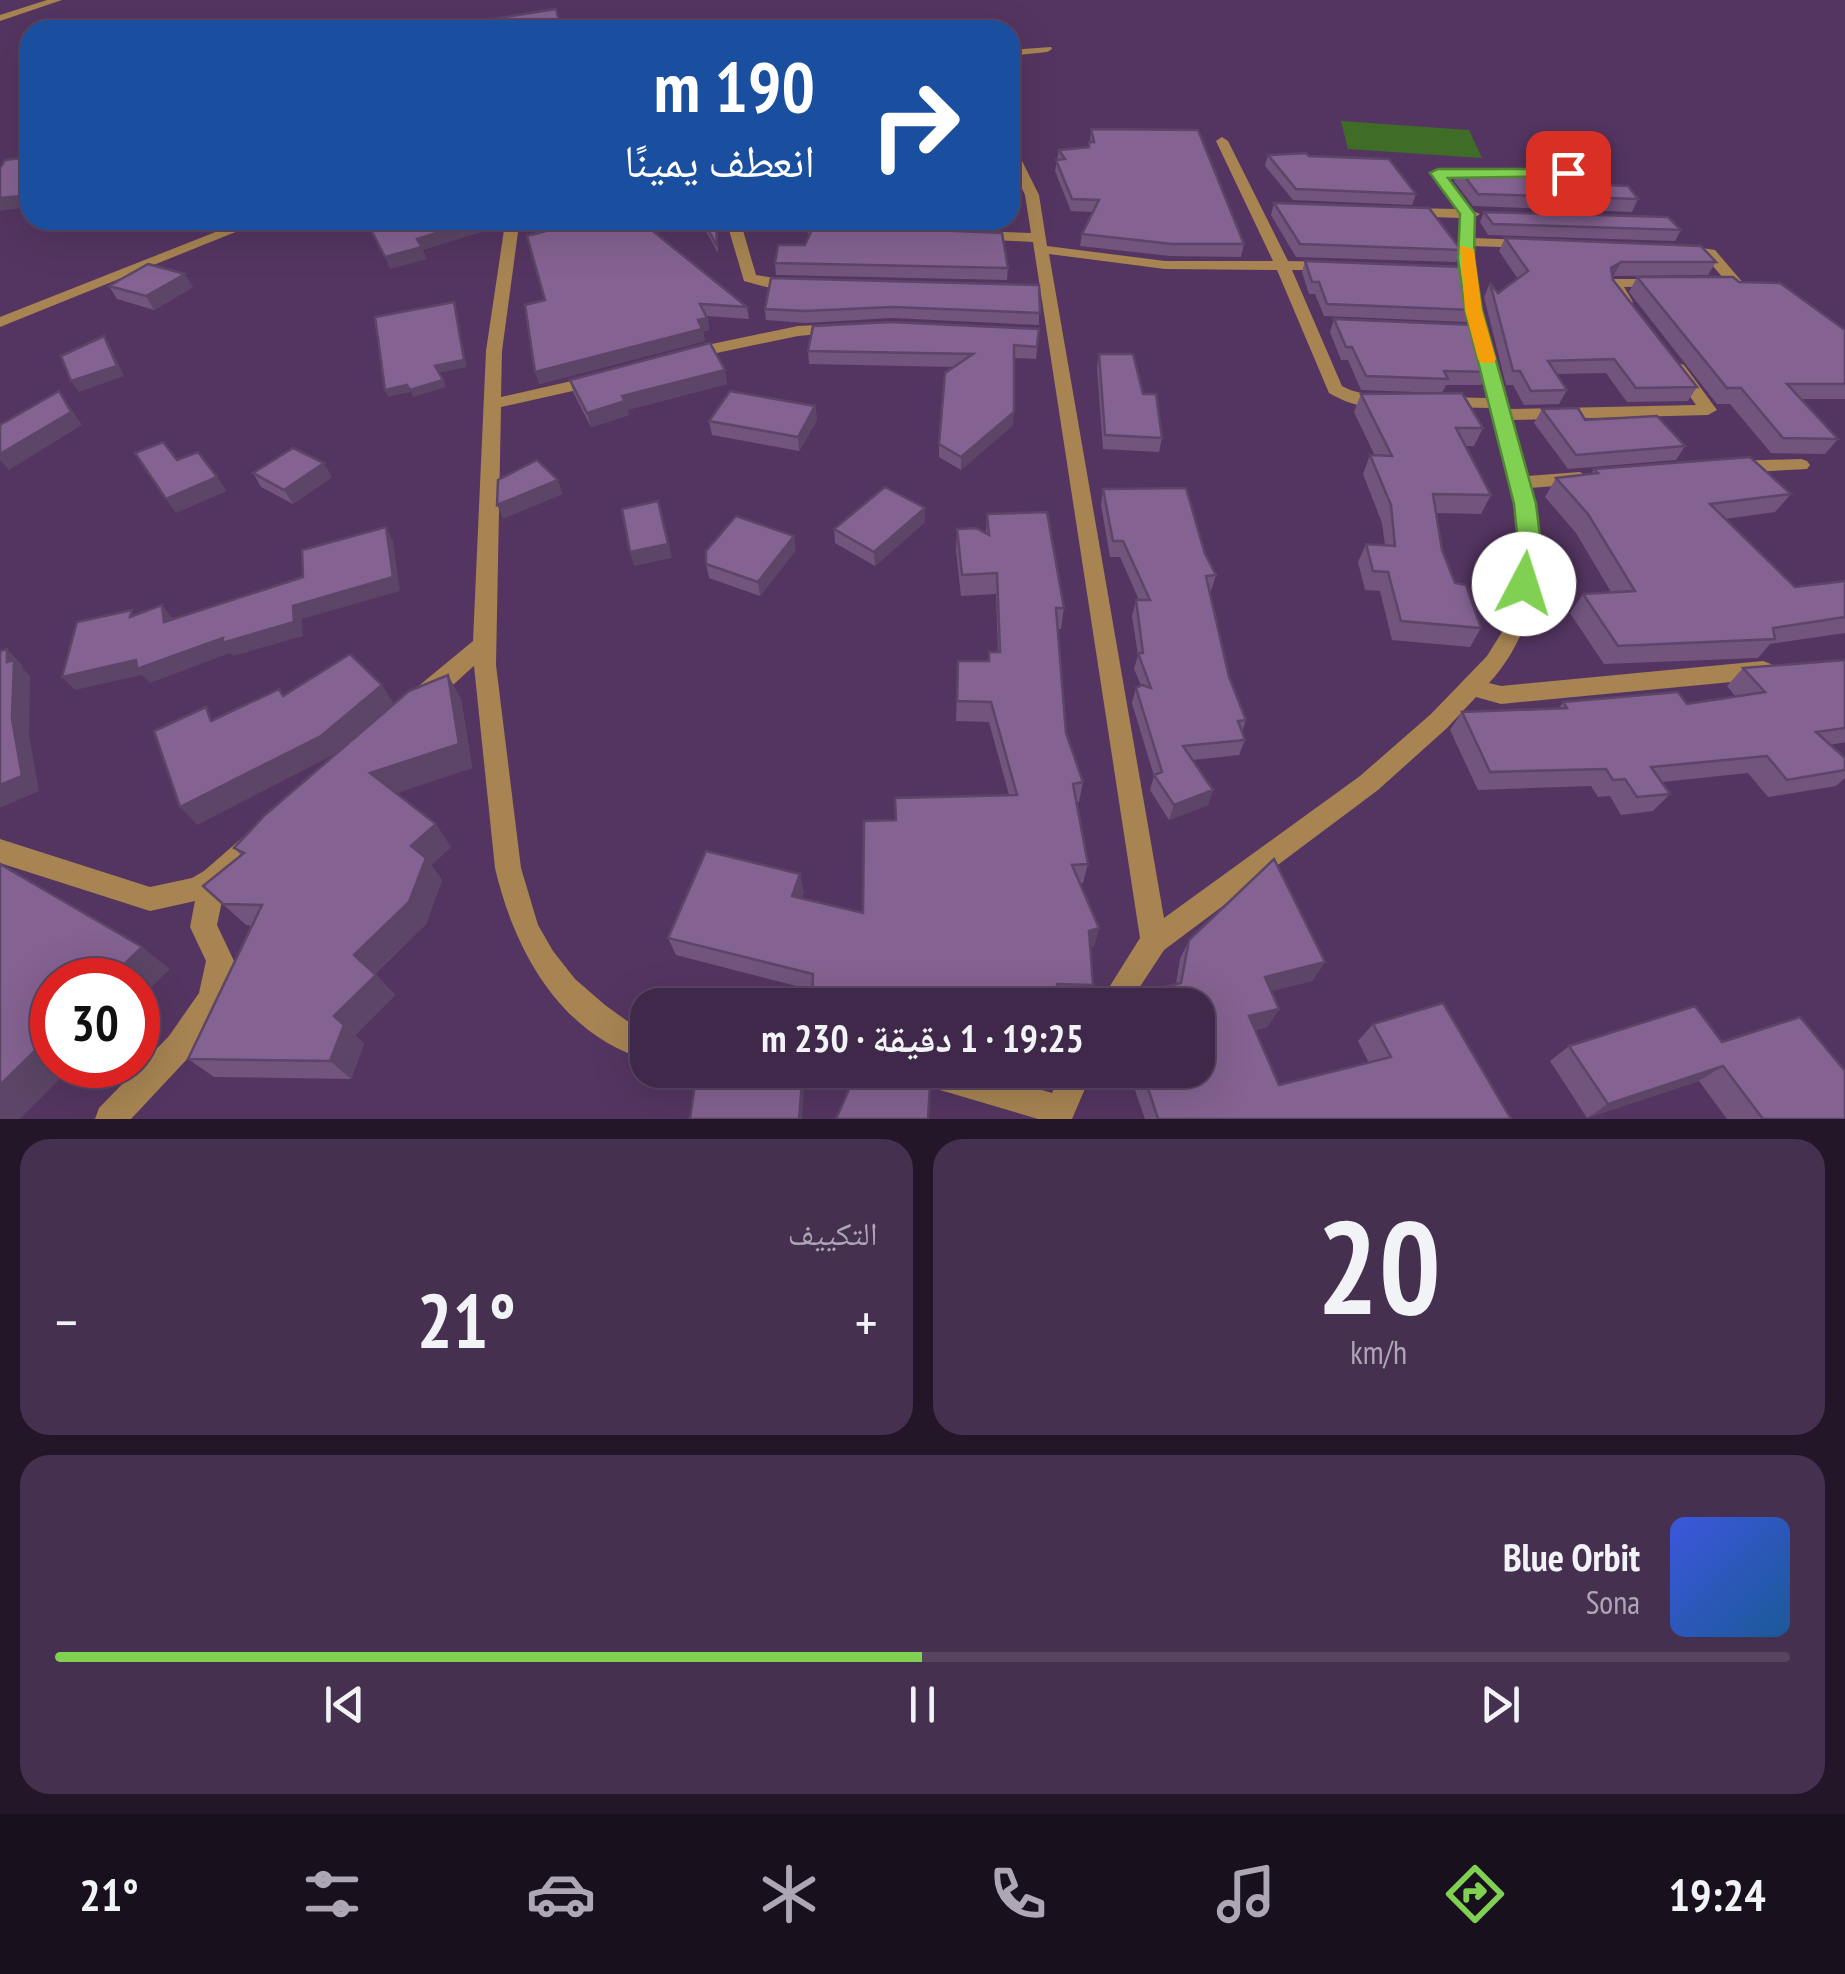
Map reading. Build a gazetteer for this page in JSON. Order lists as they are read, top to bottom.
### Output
{
  "page": {
    "turn": ["190 m", "انعطف يمينًا"],
    "limit": "30",
    "trip": "19:25 · 1 دقيقة · 230 m",
    "tile": [
      ["20", "km/h"],
      "التكييف"
    ],
    "heat": ["−", "21°", "+"],
    "song": ["Blue Orbit", "Sona"],
    "tabs": ["19:24", "21°"]
  }
}
